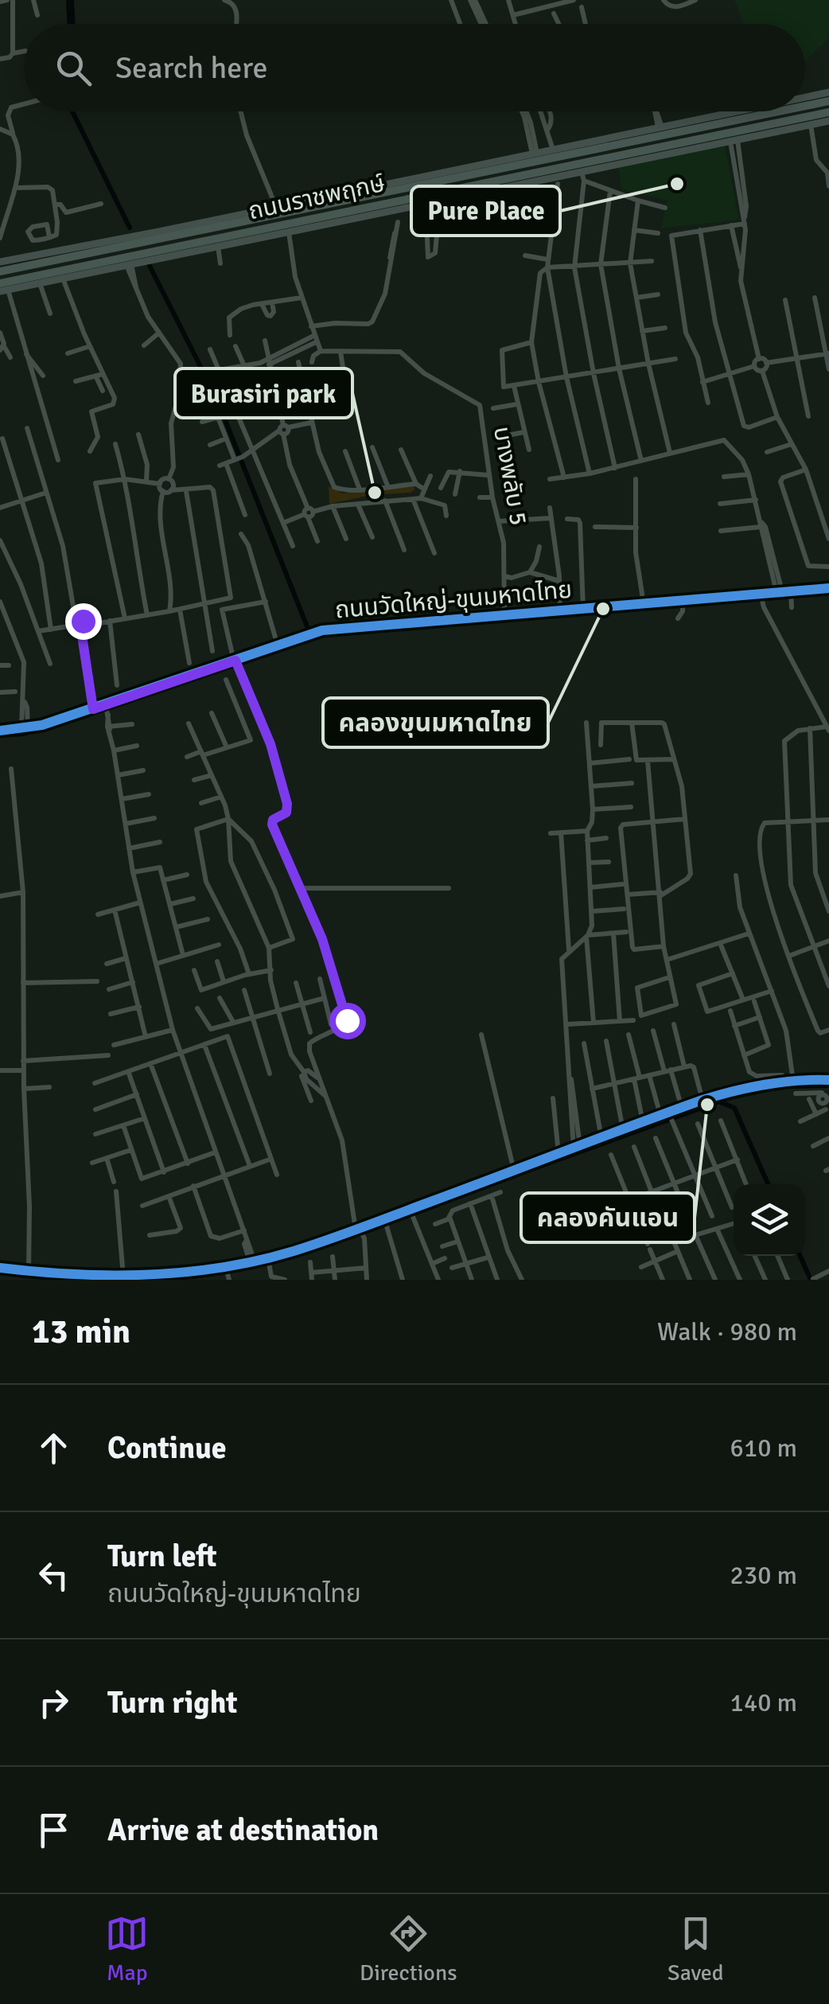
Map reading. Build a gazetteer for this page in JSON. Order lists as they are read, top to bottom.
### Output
{
  "streets": {
    "main road": ["ถนนราชพฤกษ์"],
    "street": ["บางพลับ 5", "ถนนวัดใหญ่-ขุนมหาดไทย"]
  },
  "crossings": [
    ["บางพลับ 5", "ถนนวัดใหญ่-ขุนมหาดไทย"]
  ],
  "places": [
    "Pure Place",
    "Burasiri park",
    "คลองขุนมหาดไทย",
    "คลองคันแอน"
  ],
  "page": {
    "search": "Search here",
    "heading": ["13 min", "Walk · 980 m"],
    "list": [
      ["Continue", "610 m"],
      ["Turn left", "ถนนวัดใหญ่-ขุนมหาดไทย", "230 m"],
      ["Turn right", "140 m"],
      "Arrive at destination"
    ],
    "nav": ["Map", "Directions", "Saved"]
  }
}
